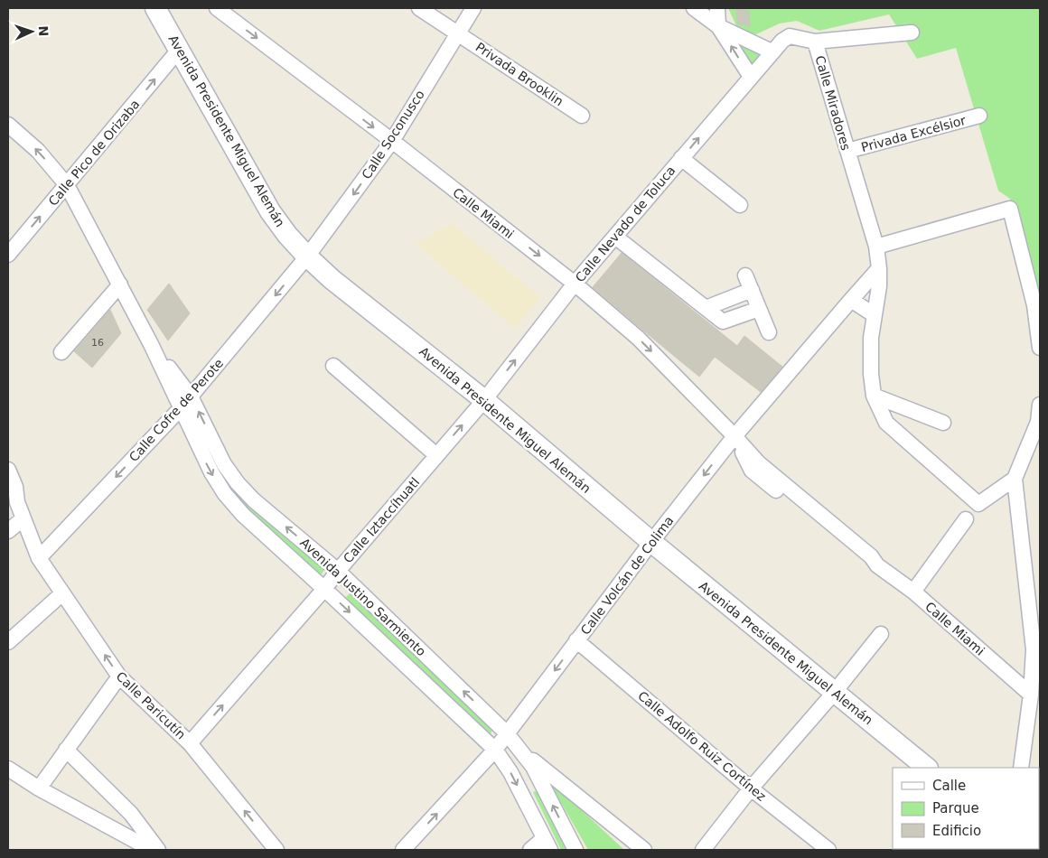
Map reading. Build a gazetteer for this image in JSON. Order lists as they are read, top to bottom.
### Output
{
  "streets": {
    "main road": ["Avenida Presidente Miguel Alemán"],
    "street": [
      "Privada Brooklin",
      "Calle Miradores",
      "Privada Excélsior",
      "Calle Soconusco",
      "Calle Pico de Orizaba",
      "Calle Miami",
      "Calle Nevado de Toluca",
      "Calle Cofre de Perote",
      "Calle Iztaccíhuatl",
      "Calle Volcán de Colima",
      "Avenida Justino Sarmiento",
      "Calle Paricutín",
      "Calle Adolfo Ruiz Cortínez"
    ]
  },
  "crossings": [
    ["Privada Brooklin", "Calle Soconusco"],
    ["Calle Miradores", "Privada Excélsior"],
    ["Calle Miradores", "Calle Nevado de Toluca"],
    ["Calle Miradores", "Calle Volcán de Colima"],
    ["Avenida Presidente Miguel Alemán", "Calle Soconusco"],
    ["Avenida Presidente Miguel Alemán", "Calle Pico de Orizaba"],
    ["Avenida Presidente Miguel Alemán", "Calle Nevado de Toluca"],
    ["Avenida Presidente Miguel Alemán", "Calle Cofre de Perote"],
    ["Avenida Presidente Miguel Alemán", "Calle Iztaccíhuatl"],
    ["Avenida Presidente Miguel Alemán", "Calle Volcán de Colima"],
    ["Calle Soconusco", "Calle Miami"],
    ["Calle Soconusco", "Calle Cofre de Perote"],
    ["Calle Pico de Orizaba", "Avenida Justino Sarmiento"],
    ["Calle Miami", "Calle Nevado de Toluca"],
    ["Calle Miami", "Calle Volcán de Colima"],
    ["Calle Nevado de Toluca", "Calle Iztaccíhuatl"],
    ["Calle Cofre de Perote", "Avenida Justino Sarmiento"],
    ["Calle Cofre de Perote", "Calle Paricutín"],
    ["Calle Iztaccíhuatl", "Avenida Justino Sarmiento"],
    ["Calle Iztaccíhuatl", "Calle Paricutín"],
    ["Calle Volcán de Colima", "Avenida Justino Sarmiento"],
    ["Calle Volcán de Colima", "Calle Adolfo Ruiz Cortínez"]
  ],
  "one_way": [
    "Calle Soconusco",
    "Calle Pico de Orizaba",
    "Calle Miami",
    "Calle Nevado de Toluca",
    "Calle Cofre de Perote",
    "Calle Iztaccíhuatl"
  ],
  "house_numbers": ["16"],
  "legend": ["Calle", "Parque", "Edificio"],
  "north": "right"
}
